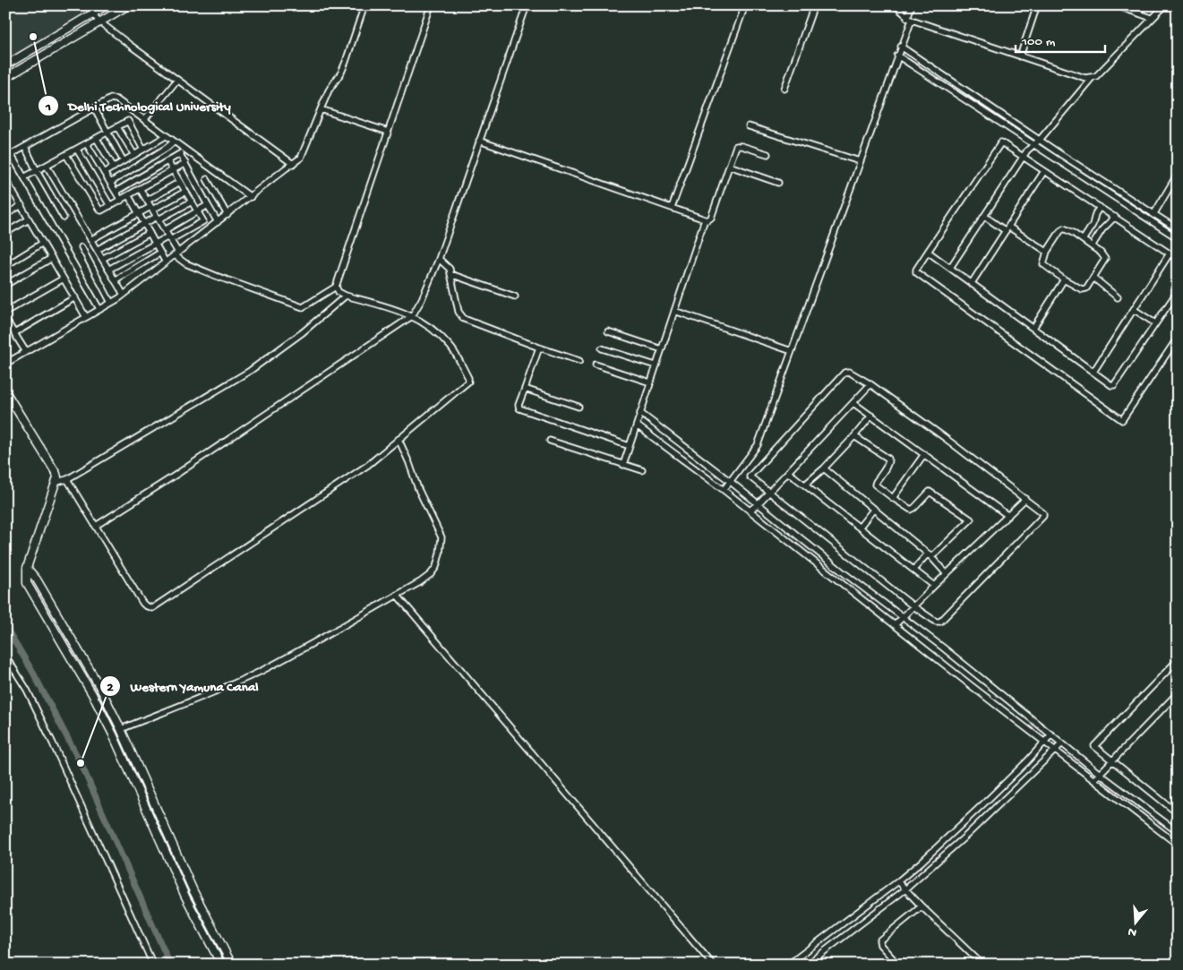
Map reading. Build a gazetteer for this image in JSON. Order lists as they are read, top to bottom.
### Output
{
  "places": ["Delhi Technological University", "Western Yamuna Canal"],
  "scale_bar": "100 m",
  "north": "bottom"
}
